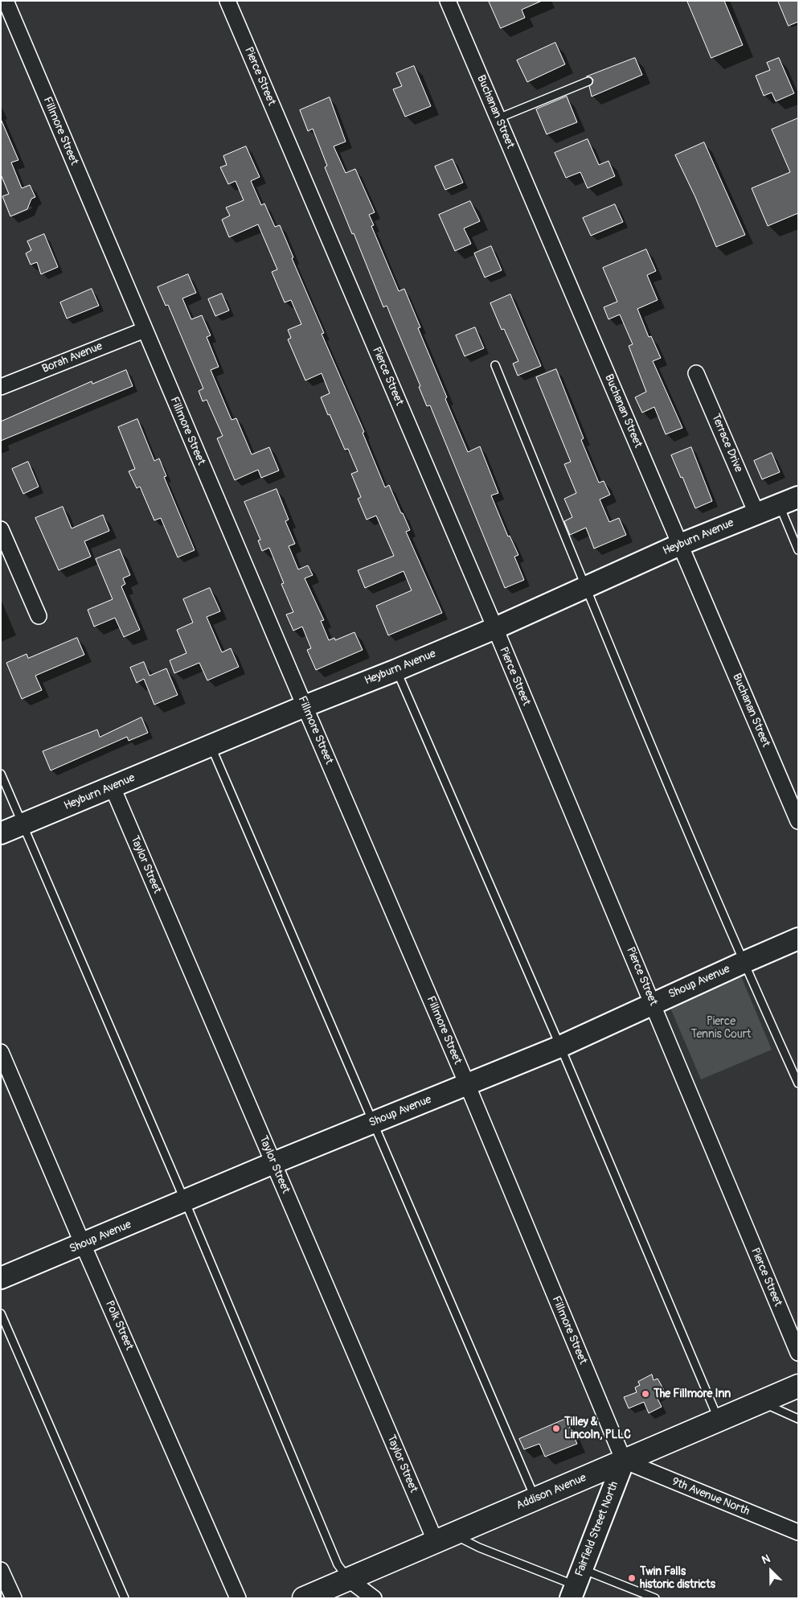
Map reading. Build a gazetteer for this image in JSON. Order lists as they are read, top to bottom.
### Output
{
  "streets": {
    "main road": ["Addison Avenue"],
    "street": [
      "Pierce Street",
      "Buchanan Street",
      "Fillmore Street",
      "Borah Avenue",
      "Terrace Drive",
      "Heyburn Avenue",
      "Taylor Street",
      "Shoup Avenue",
      "Polk Street",
      "9th Avenue North",
      "Fairfield Street North"
    ]
  },
  "crossings": [
    ["Pierce Street", "Heyburn Avenue"],
    ["Pierce Street", "Shoup Avenue"],
    ["Buchanan Street", "Heyburn Avenue"],
    ["Fillmore Street", "Borah Avenue"],
    ["Fillmore Street", "Heyburn Avenue"],
    ["Fillmore Street", "Shoup Avenue"],
    ["Fillmore Street", "Addison Avenue"],
    ["Fillmore Street", "9th Avenue North"],
    ["Fillmore Street", "Fairfield Street North"],
    ["Terrace Drive", "Heyburn Avenue"],
    ["Heyburn Avenue", "Taylor Street"],
    ["Taylor Street", "Shoup Avenue"],
    ["Taylor Street", "Addison Avenue"],
    ["Shoup Avenue", "Polk Street"],
    ["Addison Avenue", "9th Avenue North"],
    ["Addison Avenue", "Fairfield Street North"],
    ["9th Avenue North", "Fairfield Street North"]
  ],
  "parks": ["Pierce Tennis Court"],
  "places": ["The Fillmore Inn", "Tilley & Lincoln, PLLC", "Twin Falls historic districts"],
  "north": "top left"
}
